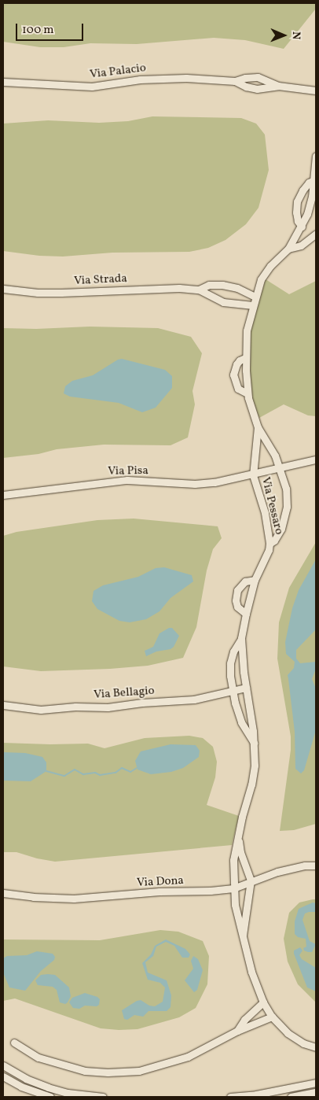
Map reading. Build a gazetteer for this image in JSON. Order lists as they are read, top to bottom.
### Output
{
  "streets": {
    "street": [
      "Via Palacio",
      "Via Strada",
      "Via Pisa",
      "Via Pessaro",
      "Via Bellagio",
      "Via Dona"
    ]
  },
  "crossings": [
    ["Via Strada", "Via Pessaro"],
    ["Via Pisa", "Via Pessaro"],
    ["Via Pessaro", "Via Bellagio"],
    ["Via Pessaro", "Via Dona"]
  ],
  "scale_bar": "100 m",
  "north": "right"
}
